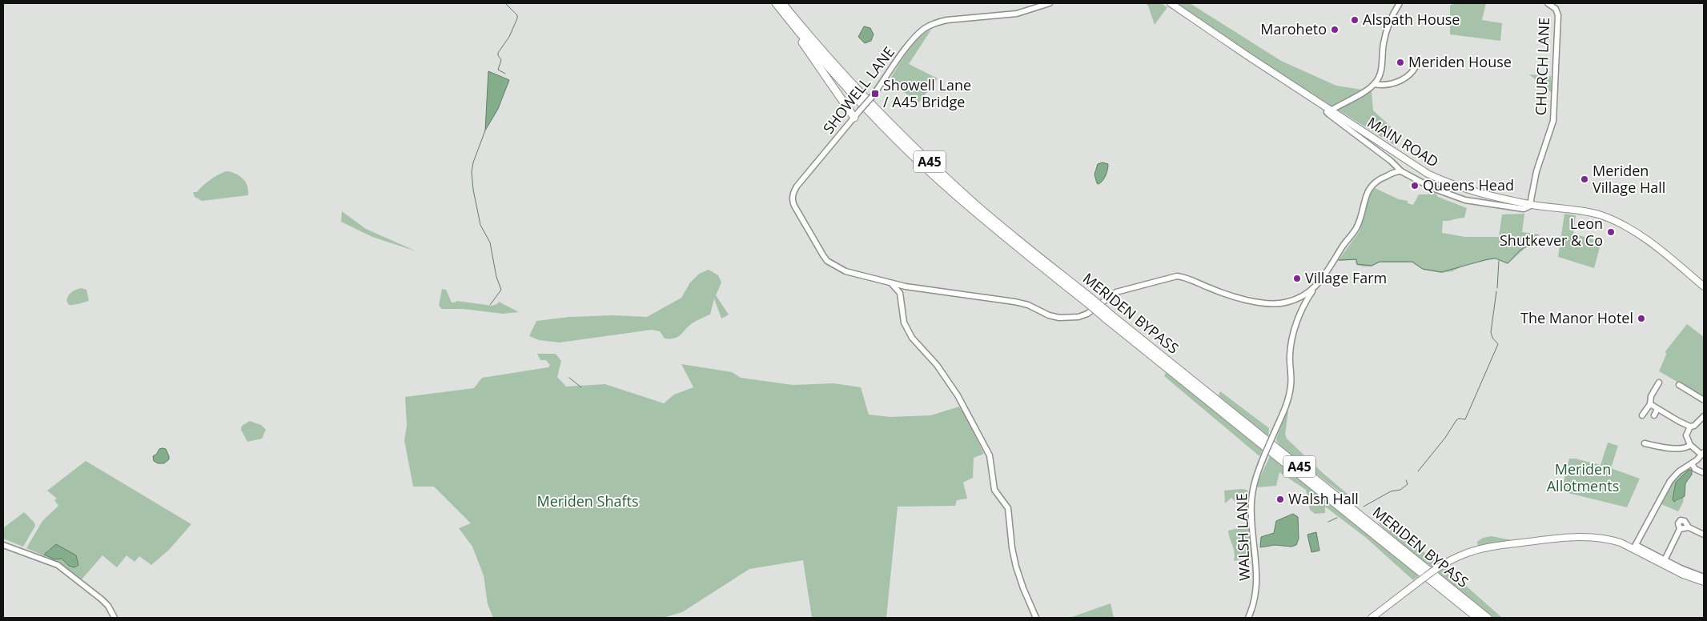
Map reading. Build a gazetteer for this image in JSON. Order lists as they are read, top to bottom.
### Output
{
  "streets": {
    "highway": ["A45", "MERIDEN BYPASS"],
    "main road": ["MAIN ROAD"],
    "street": ["CHURCH LANE", "SHOWELL LANE", "WALSH LANE"]
  },
  "crossings": [
    ["CHURCH LANE", "MAIN ROAD"],
    ["SHOWELL LANE", "WALSH LANE"]
  ],
  "parks": ["Meriden Allotments", "Meriden Shafts"],
  "places": {
    "other": [
      "Alspath House",
      "Maroheto",
      "Meriden House",
      "Meriden Village Hall",
      "Queens Head",
      "Leon Shutkever & Co",
      "Village Farm",
      "The Manor Hotel",
      "Walsh Hall"
    ],
    "transit": ["Showell Lane / A45 Bridge"]
  }
}
